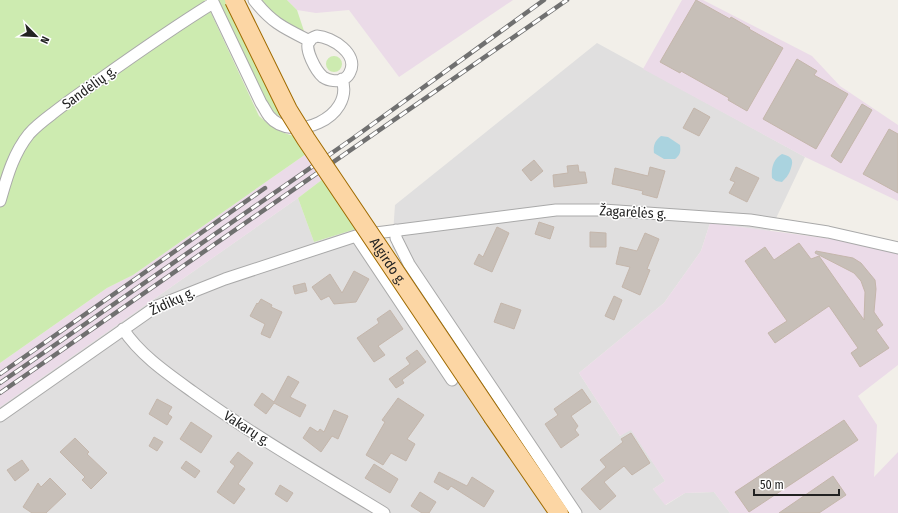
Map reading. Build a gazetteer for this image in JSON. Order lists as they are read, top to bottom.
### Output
{
  "streets": {
    "main road": ["Algirdo g."],
    "street": [
      "Sandėlių g.",
      "Žagarėlės g.",
      "Židikų g.",
      "Vakarų g."
    ]
  },
  "crossings": [
    ["Žagarėlės g.", "Židikų g."],
    ["Židikų g.", "Vakarų g."]
  ],
  "scale_bar": "50 m",
  "north": "bottom right"
}
